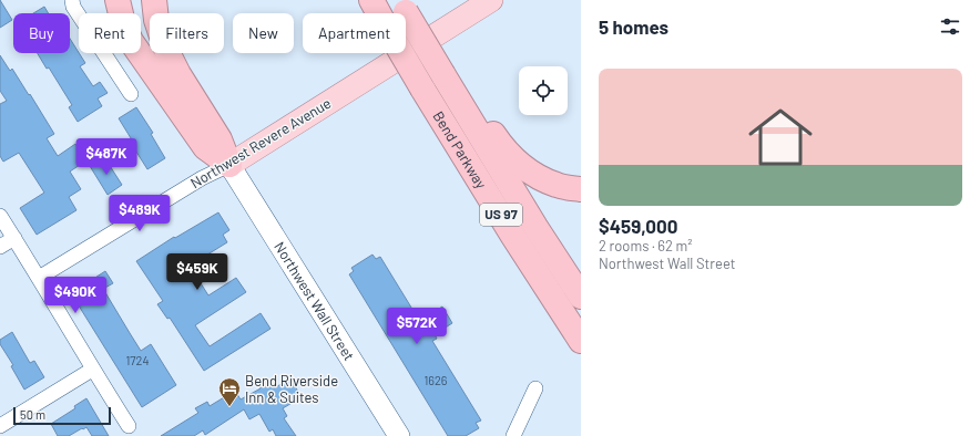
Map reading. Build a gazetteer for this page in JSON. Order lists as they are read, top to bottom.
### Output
{
  "streets": {
    "highway": ["Bend Parkway", "US 97"],
    "main road": ["Northwest Revere Avenue", "Northwest Wall Street"]
  },
  "crossings": [
    ["Northwest Revere Avenue", "Northwest Wall Street"]
  ],
  "places": {
    "hotel": ["Bend Riverside Inn & Suites"]
  },
  "house_numbers": ["1724", "1626"],
  "scale_bar": "50 m",
  "page": {
    "heading": "5 homes",
    "chip": [
      "Buy",
      "Rent",
      "Filters",
      "New",
      "Apartment"
    ],
    "list": [
      {
        "name": "$459,000",
        "note": "2 rooms · 62 m² · Northwest Wall Street"
      }
    ],
    "price": [
      "$487K",
      "$489K",
      "$459K",
      "$490K",
      "$572K"
    ],
    "scale": "50 m"
  }
}
